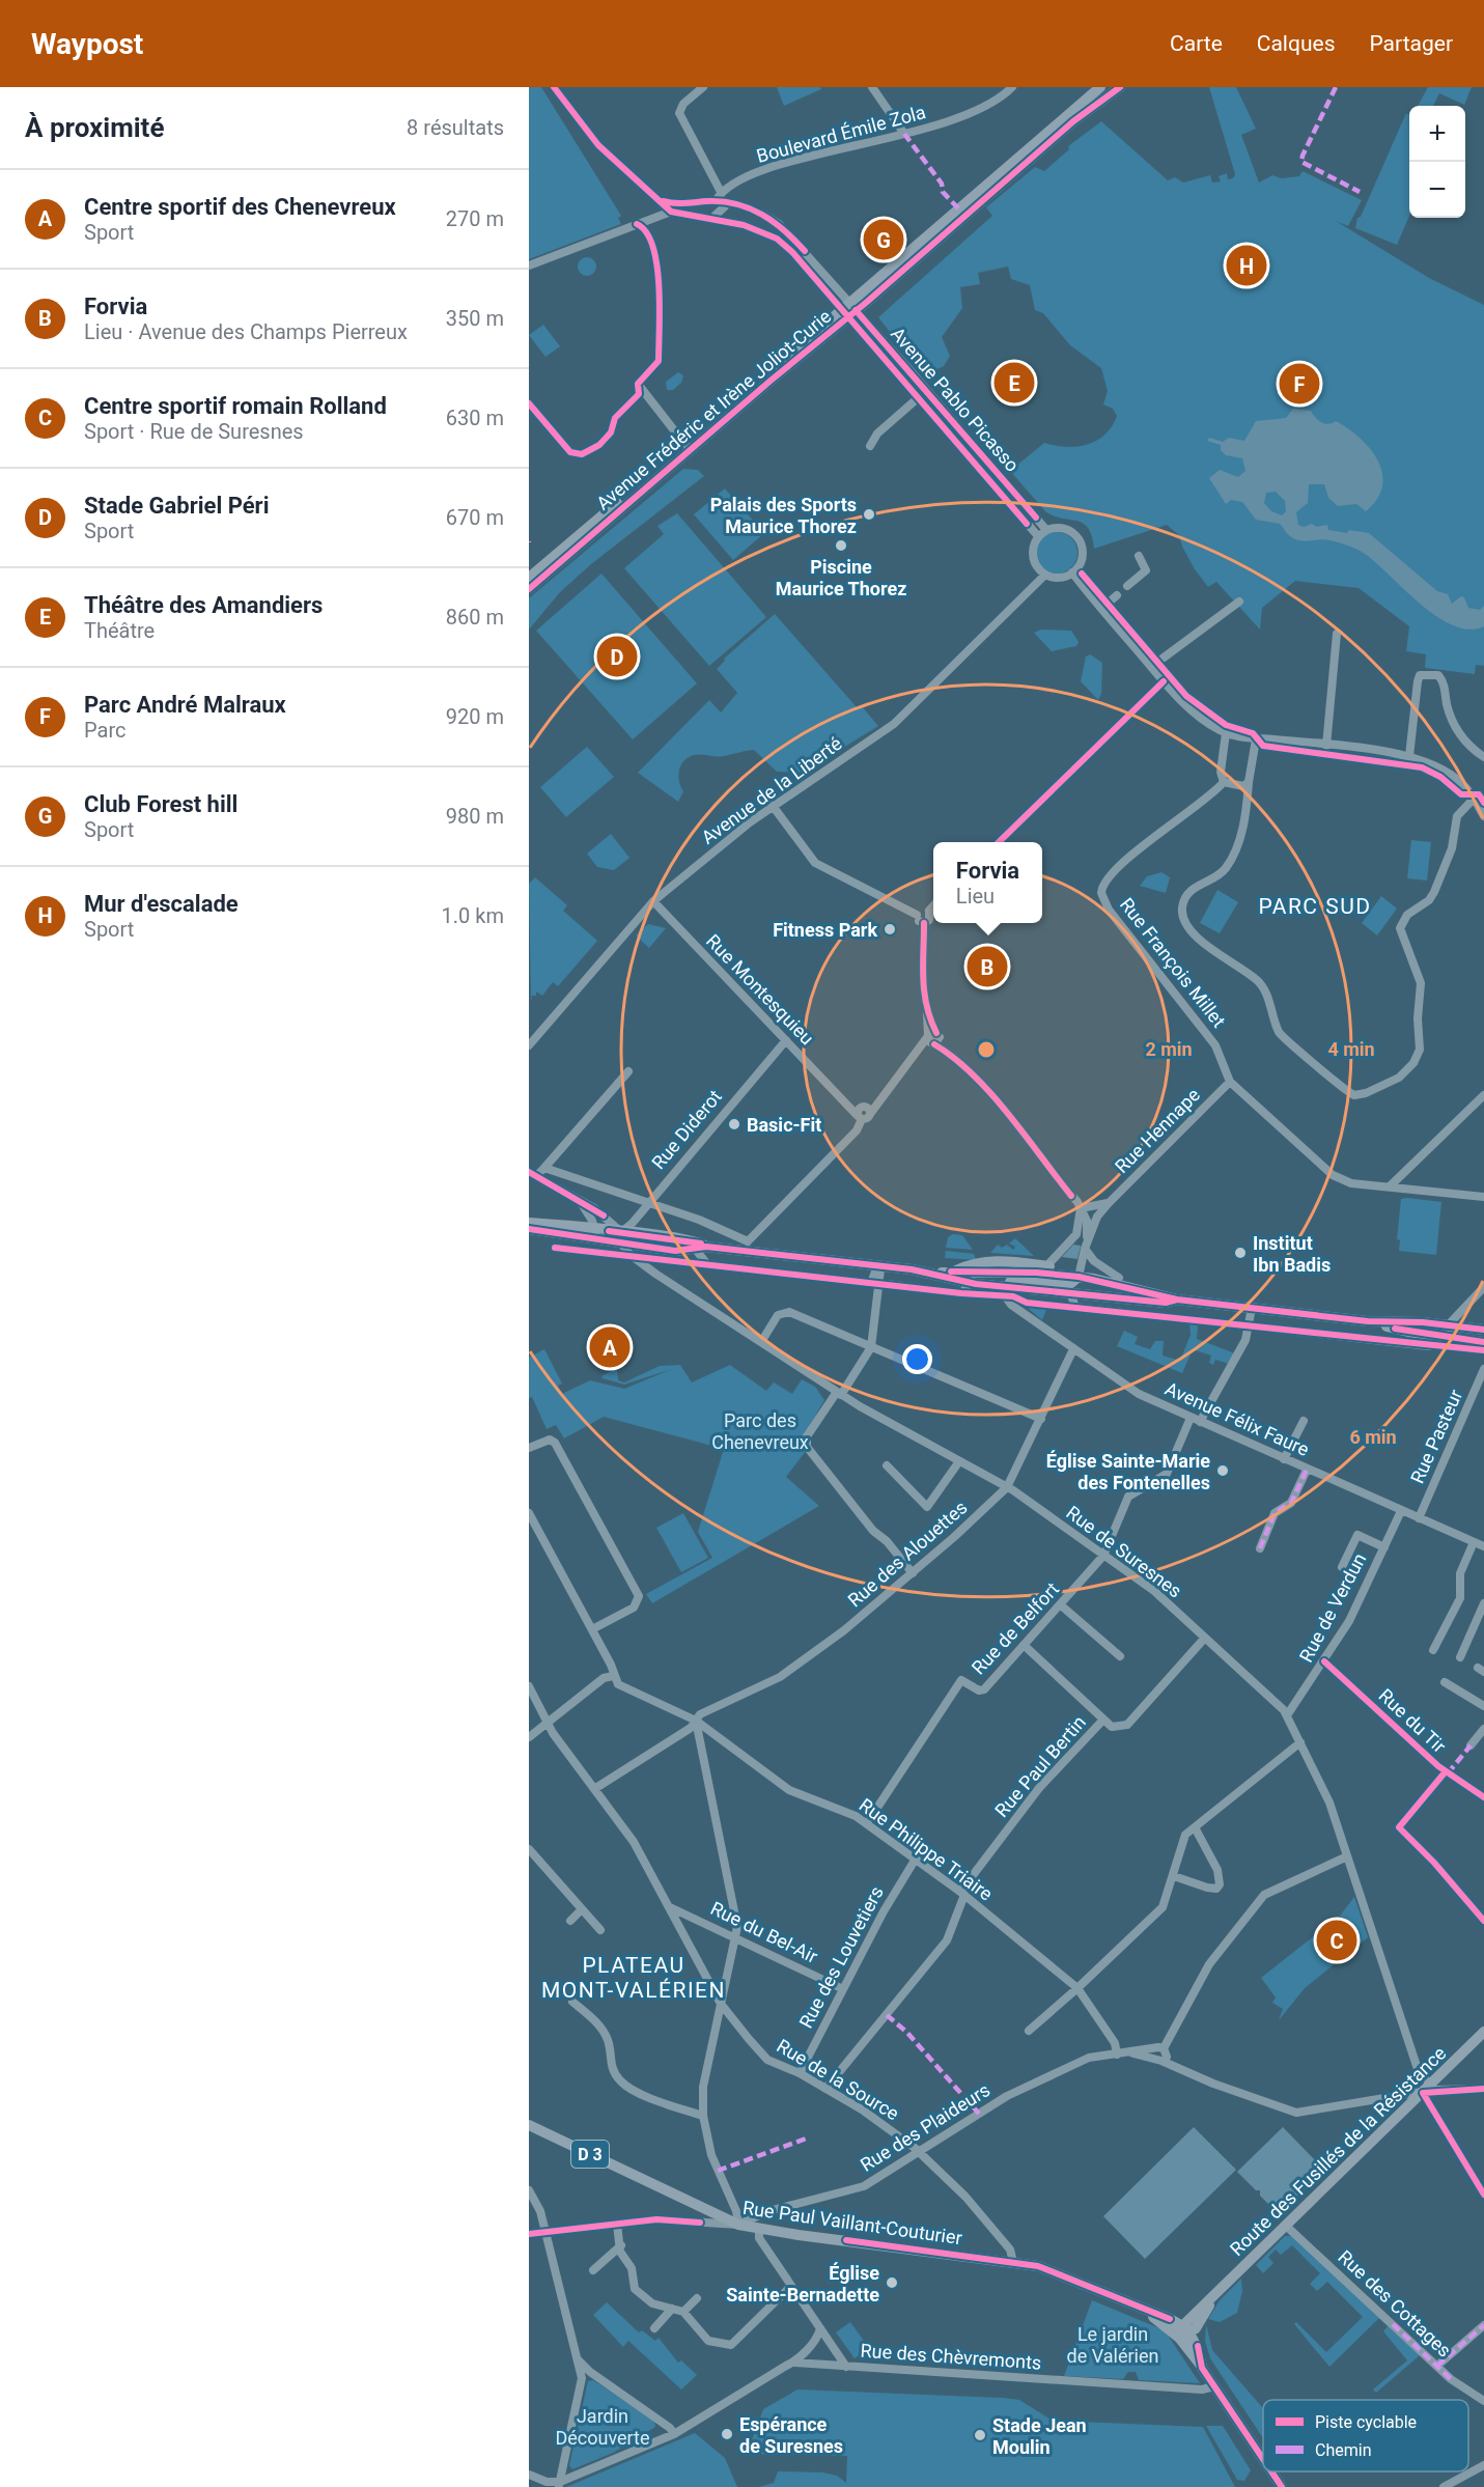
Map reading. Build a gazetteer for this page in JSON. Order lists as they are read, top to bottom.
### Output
{
  "streets": {
    "main road": [
      "Avenue Frédéric et Irène Joliot-Curie",
      "Route des Fusillés de la Résistance",
      "D 3",
      "Rue Paul Vaillant-Couturier"
    ],
    "street": [
      "Boulevard Émile Zola",
      "Avenue Pablo Picasso",
      "Avenue de la Liberté",
      "Rue François Millet",
      "Rue Montesquieu",
      "Rue Diderot",
      "Rue Hennape",
      "Avenue Félix Faure",
      "Rue Pasteur",
      "Rue de Suresnes",
      "Rue des Alouettes",
      "Rue de Verdun",
      "Rue de Belfort",
      "Rue du Tir",
      "Rue Paul Bertin",
      "Rue Philippe Triaire",
      "Rue du Bel-Air",
      "Rue des Louvetiers",
      "Rue de la Source",
      "Rue des Plaideurs",
      "Rue des Cottages",
      "Rue des Chèvremonts"
    ]
  },
  "crossings": [
    ["Avenue Pablo Picasso", "Avenue Frédéric et Irène Joliot-Curie"],
    ["Avenue Pablo Picasso", "Avenue de la Liberté"],
    ["Avenue de la Liberté", "Rue Montesquieu"],
    ["Rue François Millet", "Rue Hennape"],
    ["Rue Montesquieu", "Rue Diderot"],
    ["Rue Diderot", "Rue de Suresnes"],
    ["Avenue Félix Faure", "Rue Pasteur"],
    ["Avenue Félix Faure", "Rue des Alouettes"],
    ["Avenue Félix Faure", "Rue de Verdun"],
    ["Avenue Félix Faure", "Rue de Belfort"],
    ["Rue de Suresnes", "Rue des Alouettes"],
    ["Rue de Suresnes", "Rue de Verdun"],
    ["Rue de Suresnes", "Rue de Belfort"],
    ["Rue de Suresnes", "Rue Paul Bertin"],
    ["Rue de Suresnes", "Route des Fusillés de la Résistance"],
    ["Rue des Alouettes", "Rue Philippe Triaire"],
    ["Rue des Alouettes", "Rue de la Source"],
    ["Rue de Verdun", "Rue du Tir"],
    ["Rue de Belfort", "Rue Philippe Triaire"],
    ["Rue Paul Bertin", "Rue Philippe Triaire"],
    ["Rue Paul Bertin", "Rue de la Source"],
    ["Rue Philippe Triaire", "Rue des Louvetiers"],
    ["Rue Philippe Triaire", "Rue des Plaideurs"],
    ["Rue du Bel-Air", "Rue des Louvetiers"],
    ["Rue du Bel-Air", "Rue de la Source"],
    ["Rue des Louvetiers", "Rue de la Source"],
    ["Rue de la Source", "Rue des Plaideurs"],
    ["Rue de la Source", "Rue Paul Vaillant-Couturier"],
    ["Rue des Plaideurs", "Rue Paul Vaillant-Couturier"],
    ["Route des Fusillés de la Résistance", "Rue Paul Vaillant-Couturier"],
    ["Route des Fusillés de la Résistance", "Rue des Cottages"],
    ["D 3", "Rue Paul Vaillant-Couturier"],
    ["D 3", "Rue des Chèvremonts"],
    ["Rue Paul Vaillant-Couturier", "Rue des Chèvremonts"]
  ],
  "districts": ["PARC SUD", "PLATEAU MONT-VALÉRIEN"],
  "parks": ["Parc des Chenevreux", "Le jardin de Valérien", "Jardin Découverte"],
  "places": [
    "Palais des Sports Maurice Thorez",
    "Piscine Maurice Thorez",
    "Fitness Park",
    "Basic-Fit",
    "Institut Ibn Badis",
    "Église Sainte-Marie des Fontenelles",
    "Église Sainte-Bernadette",
    "Espérance de Suresnes",
    "Stade Jean Moulin"
  ],
  "legend": ["Piste cyclable", "Chemin"],
  "page": {
    "header": "Waypost",
    "nav": ["Carte", "Calques", "Partager"],
    "heading": ["À proximité", "8 résultats"],
    "map_buttons": ["+", "−"],
    "list": [
      {
        "mark": "A",
        "name": "Centre sportif des Chenevreux",
        "note": "Sport",
        "value": "270 m"
      },
      {
        "mark": "B",
        "name": "Forvia",
        "note": "Lieu · Avenue des Champs Pierreux",
        "value": "350 m"
      },
      {
        "mark": "C",
        "name": "Centre sportif romain Rolland",
        "note": "Sport · Rue de Suresnes",
        "value": "630 m"
      },
      {
        "mark": "D",
        "name": "Stade Gabriel Péri",
        "note": "Sport",
        "value": "670 m"
      },
      {
        "mark": "E",
        "name": "Théâtre des Amandiers",
        "note": "Théâtre",
        "value": "860 m"
      },
      {
        "mark": "F",
        "name": "Parc André Malraux",
        "note": "Parc",
        "value": "920 m"
      },
      {
        "mark": "G",
        "name": "Club Forest hill",
        "note": "Sport",
        "value": "980 m"
      },
      {
        "mark": "H",
        "name": "Mur d'escalade",
        "note": "Sport",
        "value": "1.0 km"
      }
    ],
    "pins": [
      "G",
      "H",
      "E",
      "F",
      "D",
      "B",
      "A",
      "C"
    ],
    "popup": ["Forvia", "Lieu"]
  },
  "rings": ["2 min", "4 min", "6 min"]
}
